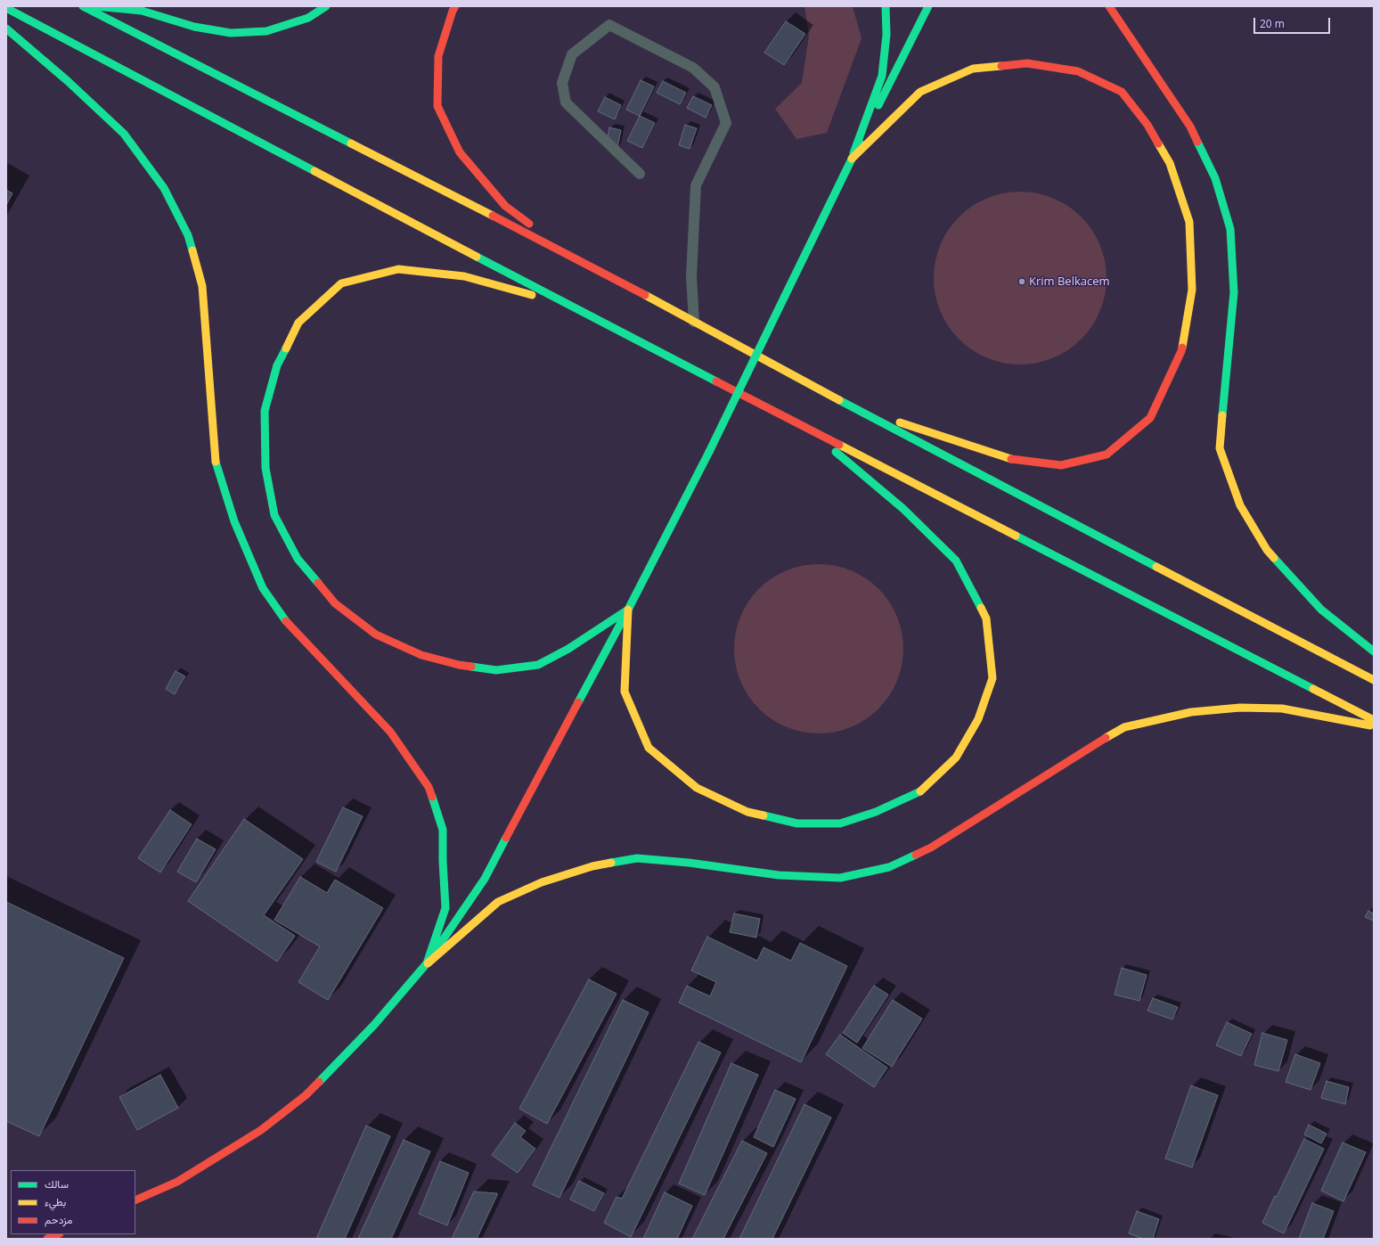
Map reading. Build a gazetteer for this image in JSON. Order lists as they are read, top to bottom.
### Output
{
  "places": ["Krim Belkacem"],
  "legend": ["سالك", "بطيء", "مزدحم"],
  "scale_bar": "20 m"
}
